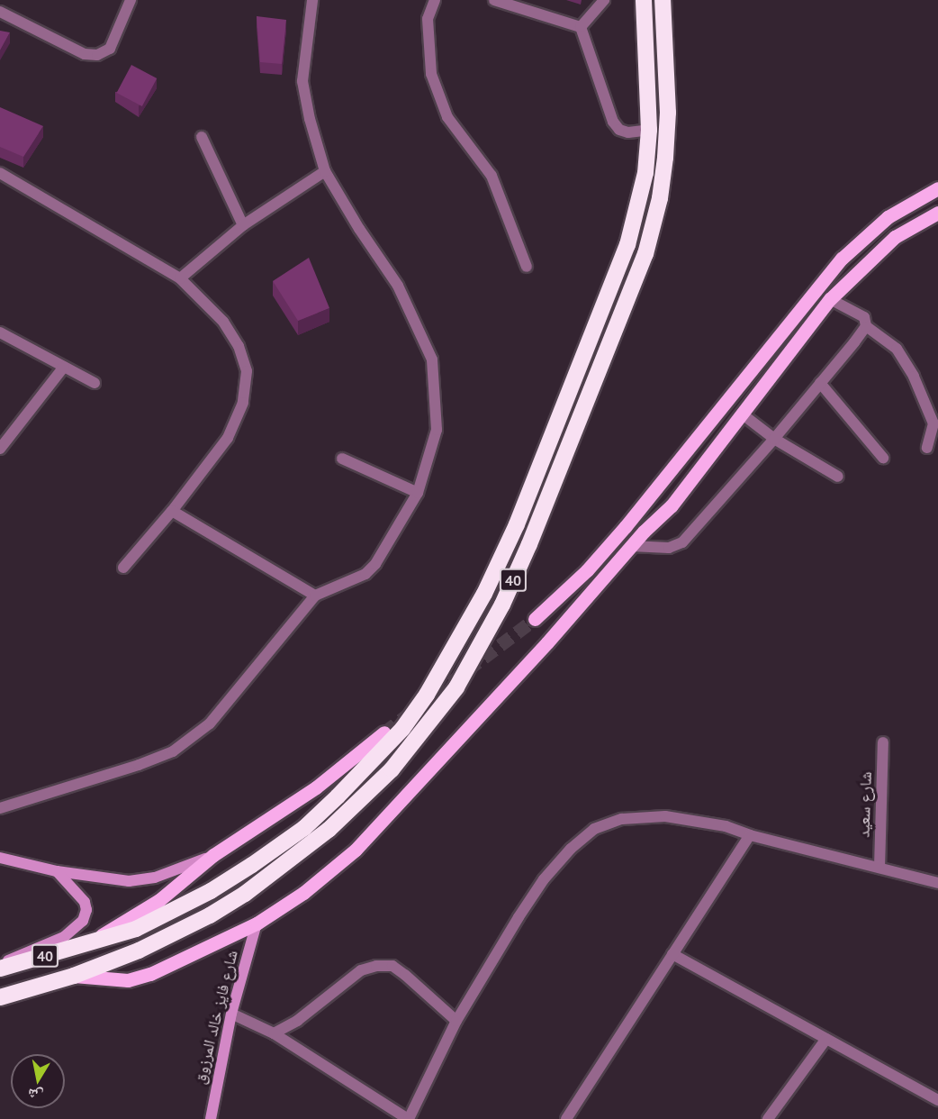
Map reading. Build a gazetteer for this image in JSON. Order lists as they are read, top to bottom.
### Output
{
  "streets": {
    "highway": ["40"],
    "street": ["شارع سعيد", "شارع فايز خالد المرزوق"]
  },
  "north": "bottom"
}
